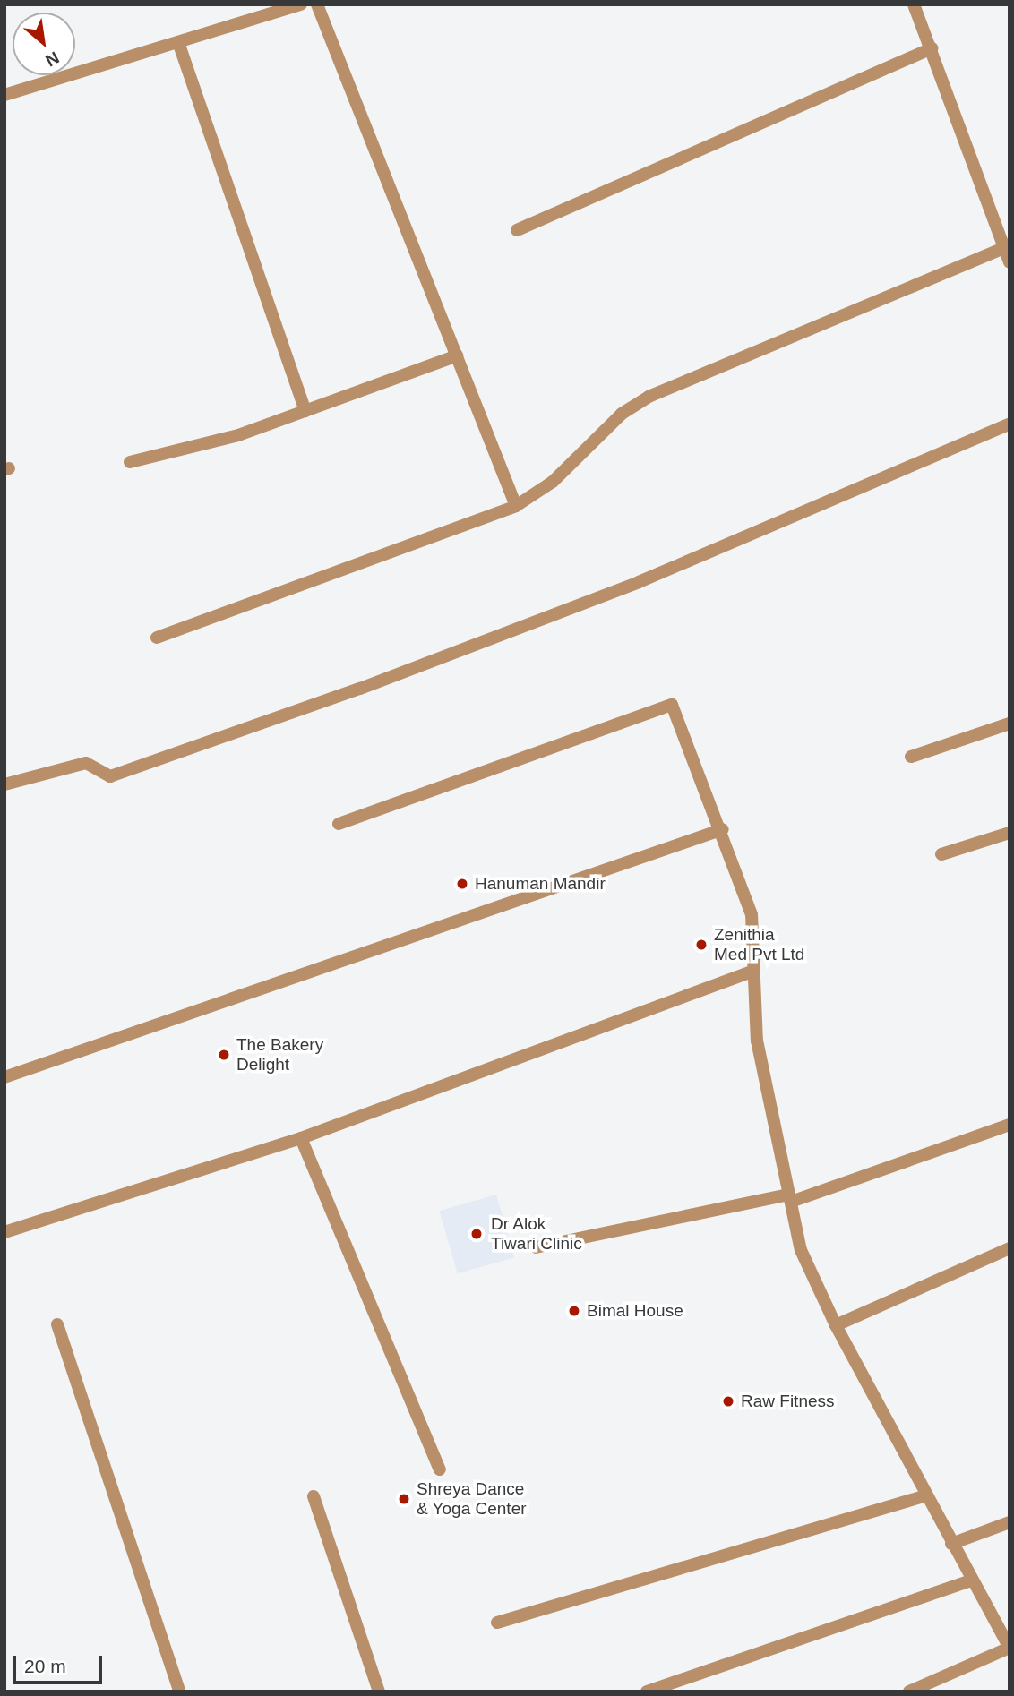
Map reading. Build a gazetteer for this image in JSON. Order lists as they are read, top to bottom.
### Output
{
  "places": [
    "Hanuman Mandir",
    "Zenithia Med Pvt Ltd",
    "The Bakery Delight",
    "Dr Alok Tiwari Clinic",
    "Bimal House",
    "Raw Fitness",
    "Shreya Dance & Yoga Center"
  ],
  "scale_bar": "20 m",
  "north": "bottom right"
}
